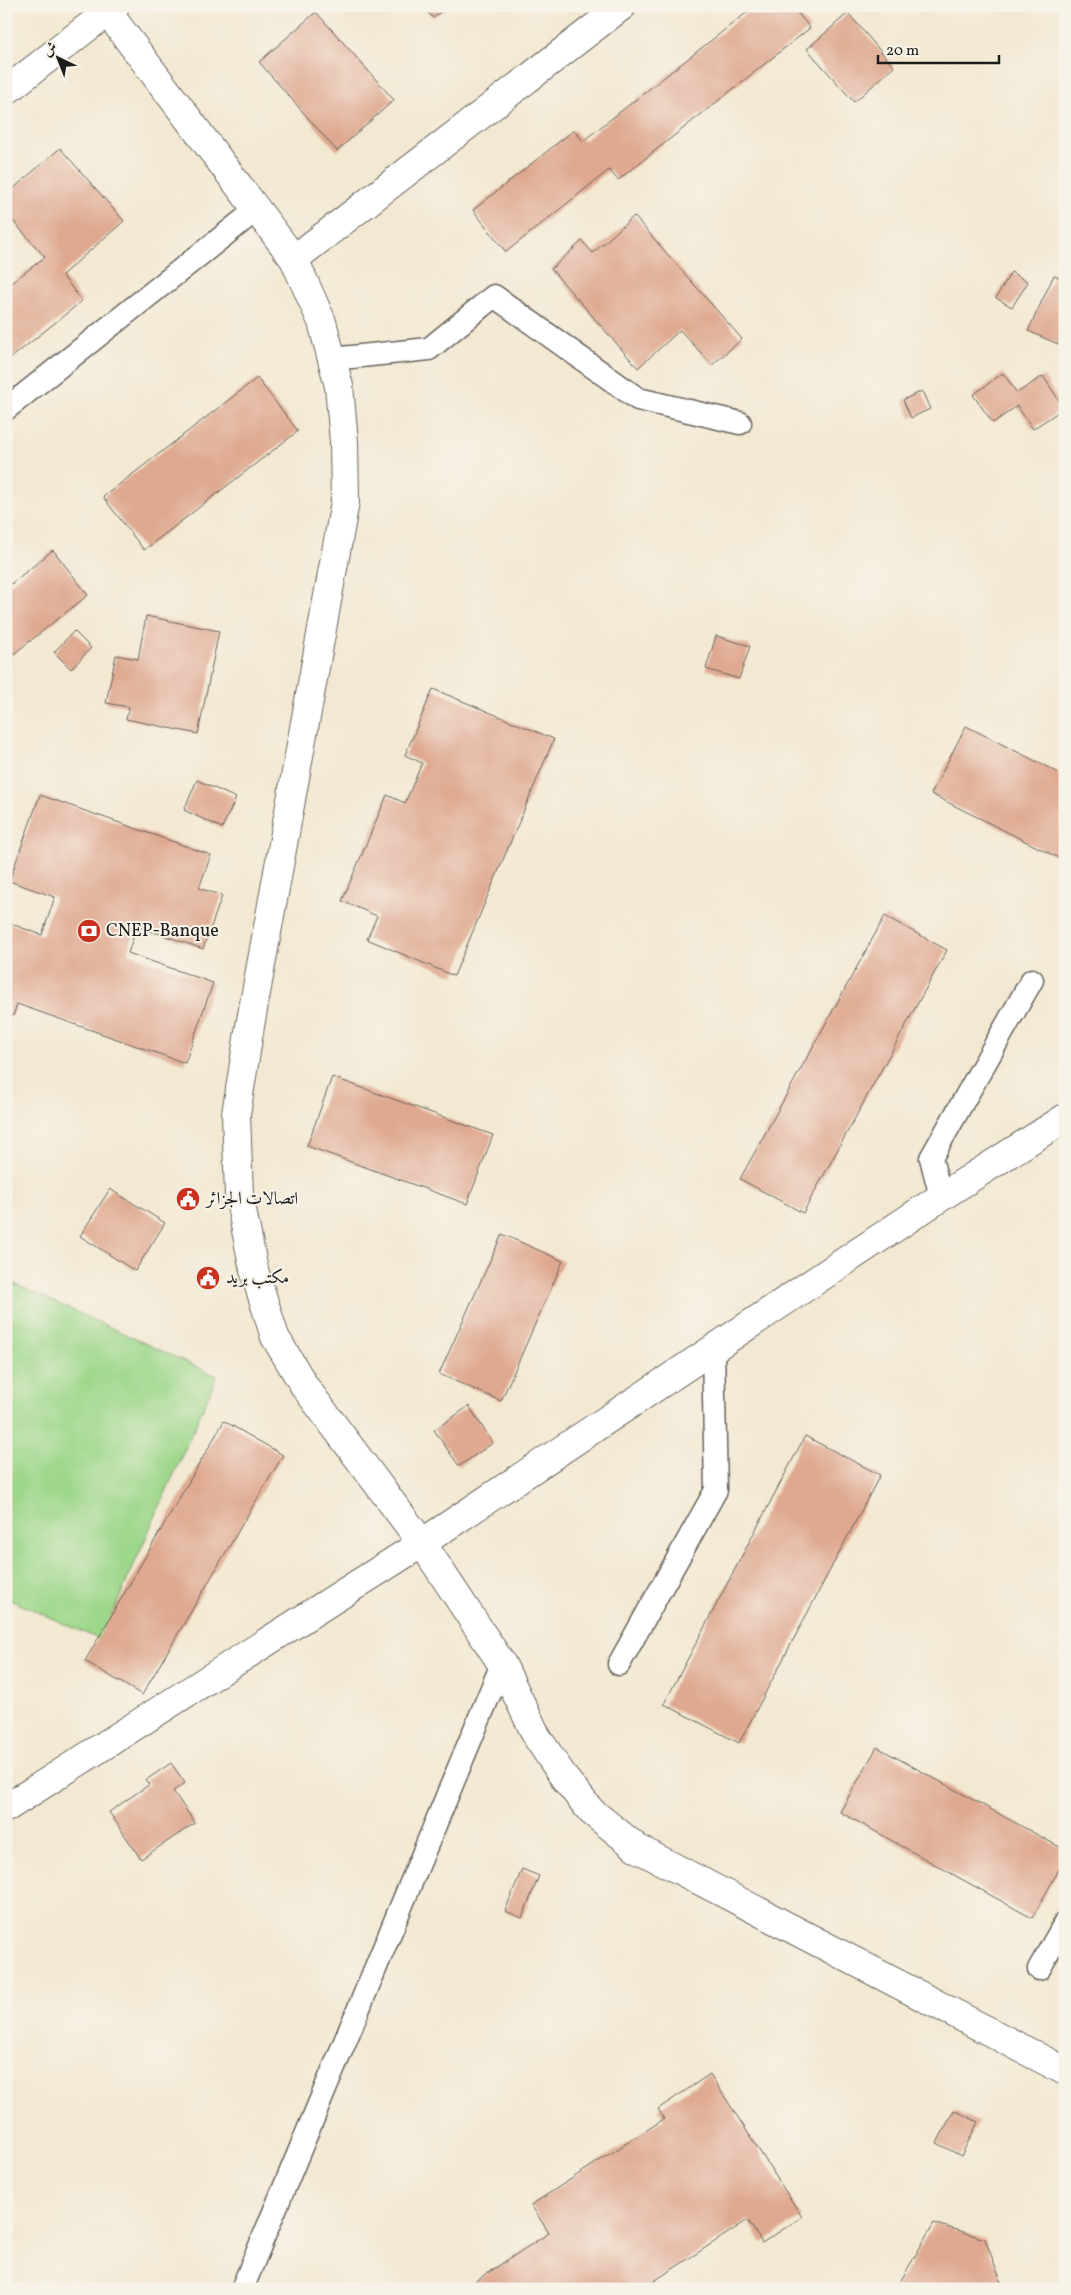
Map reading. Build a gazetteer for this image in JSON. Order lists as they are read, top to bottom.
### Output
{
  "places": {
    "bank": ["CNEP-Banque"],
    "public building": ["اتصالات الجزائر", "مكتب بريد"]
  },
  "scale_bar": "20 m",
  "north": "top left"
}
